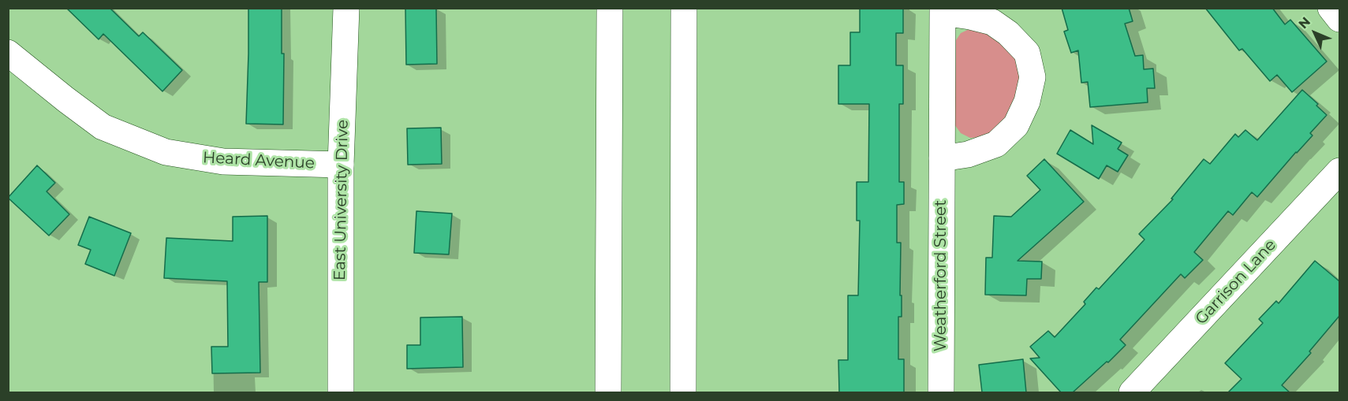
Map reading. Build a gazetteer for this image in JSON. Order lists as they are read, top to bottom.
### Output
{
  "streets": {
    "main road": [
      "Heard Avenue",
      "East University Drive",
      "Weatherford Street",
      "Garrison Lane"
    ]
  },
  "crossings": [
    ["Heard Avenue", "East University Drive"]
  ],
  "north": "top left"
}
